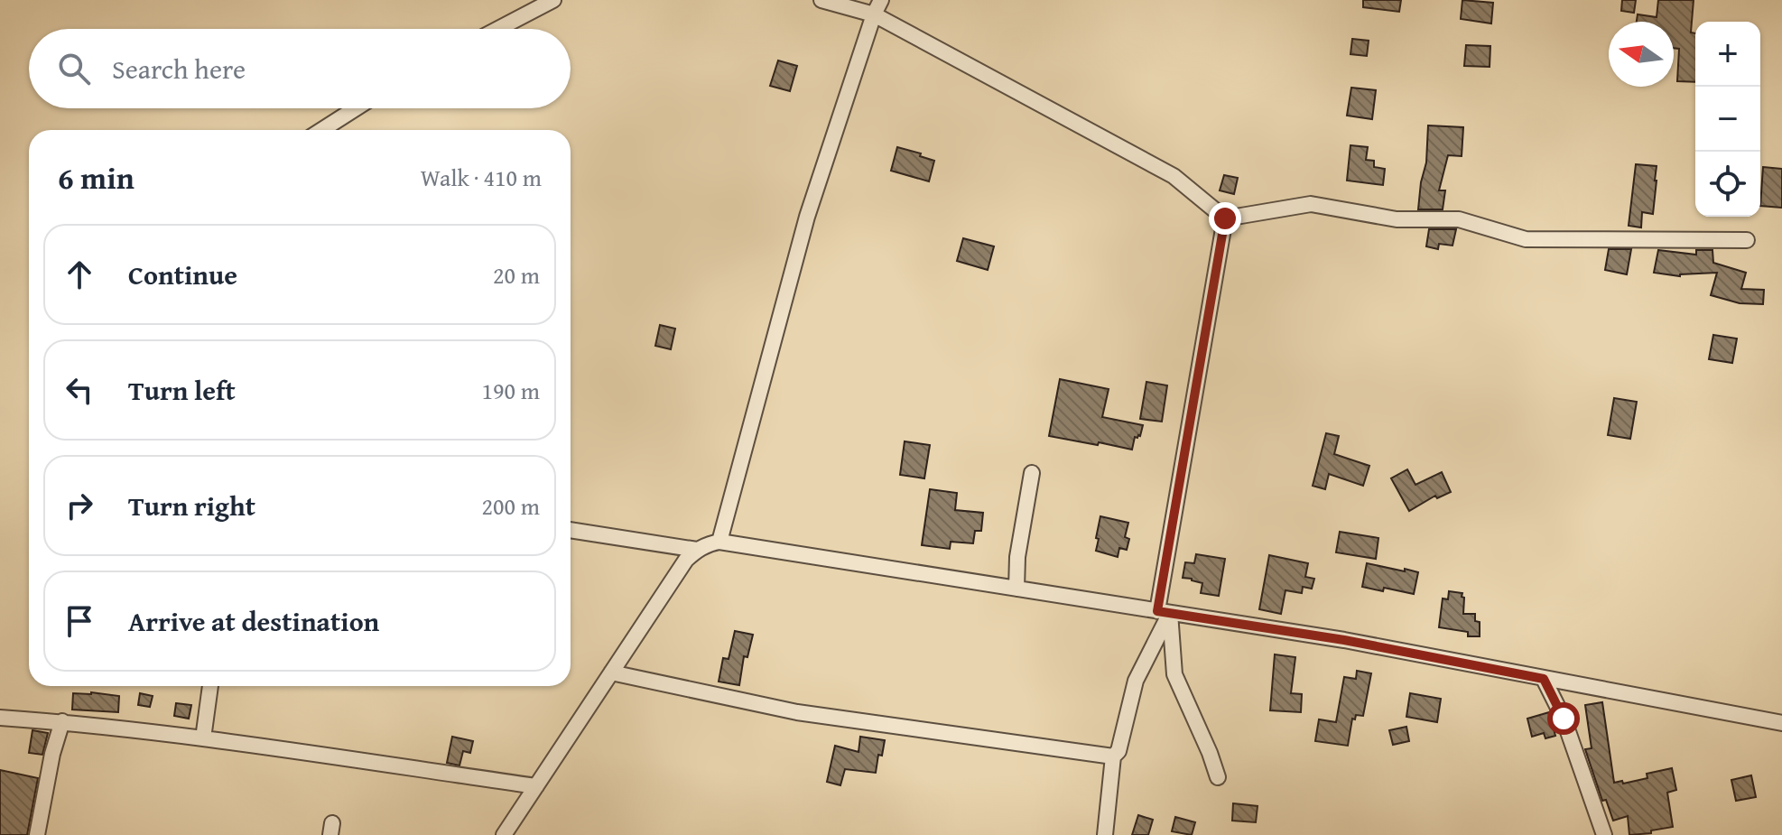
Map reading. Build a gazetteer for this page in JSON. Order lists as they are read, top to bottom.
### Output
{
  "north": "left",
  "page": {
    "map_buttons": ["+", "−"],
    "search": "Search here",
    "heading": ["6 min", "Walk · 410 m"],
    "list": [
      ["Continue", "20 m"],
      ["Turn left", "190 m"],
      ["Turn right", "200 m"],
      "Arrive at destination"
    ]
  }
}
